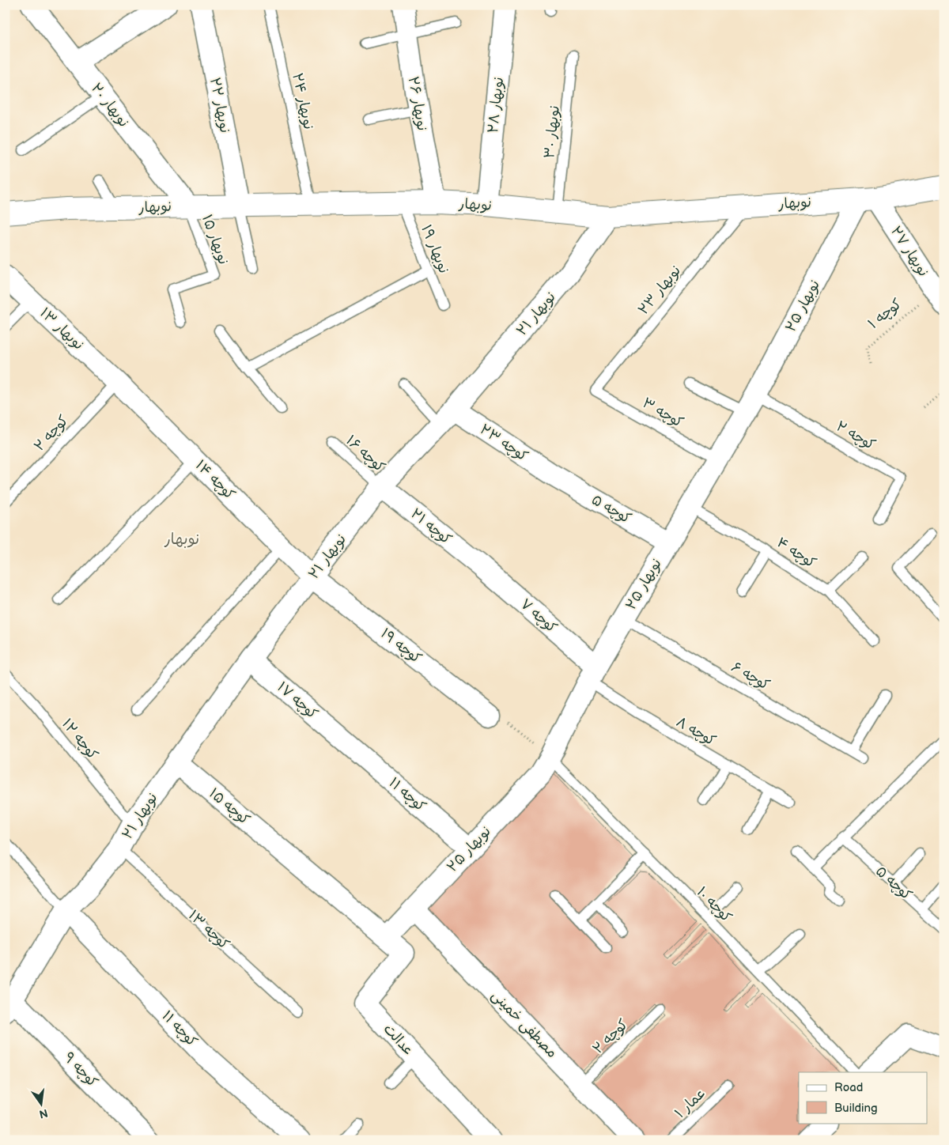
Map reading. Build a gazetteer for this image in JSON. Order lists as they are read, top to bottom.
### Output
{
  "streets": {
    "street": [
      "نوبهار ۲۶",
      "نوبهار ۲۰",
      "نوبهار ۲۲",
      "نوبهار ۲۸",
      "نوبهار",
      "نوبهار ۲۷",
      "نوبهار ۲۵",
      "نوبهار ۲۱",
      "نوبهار ۱۳",
      "کوچه ۲۳",
      "کوچه ۱۴",
      "کوچه ۵",
      "کوچه ۲۱",
      "کوچه ۷",
      "کوچه ۱۹",
      "کوچه ۱۷",
      "کوچه ۱۱",
      "کوچه ۱۵",
      "مصطفی خمینی",
      "عدالت",
      "کوچه ۹"
    ],
    "lane": [
      "نوبهار ۲۴",
      "نوبهار ۳۰",
      "نوبهار ۱۵",
      "نوبهار ۱۹",
      "نوبهار ۲۳",
      "کوچه ۳",
      "کوچه ۲",
      "کوچه ۱۶",
      "کوچه ۴",
      "کوچه ۶",
      "کوچه ۸",
      "کوچه ۱۲",
      "کوچه ۱۰",
      "کوچه ۱۳",
      "عمار ۱"
    ],
    "path": ["کوچه ۱"]
  },
  "crossings": [
    ["نوبهار ۲۴", "نوبهار"],
    ["نوبهار ۲۶", "نوبهار"],
    ["نوبهار ۲۰", "نوبهار"],
    ["نوبهار ۲۰", "نوبهار ۱۵"],
    ["نوبهار ۲۲", "نوبهار"],
    ["نوبهار ۲۸", "نوبهار"],
    ["نوبهار ۳۰", "نوبهار"],
    ["نوبهار", "نوبهار ۱۵"],
    ["نوبهار", "نوبهار ۱۹"],
    ["نوبهار", "نوبهار ۲۷"],
    ["نوبهار", "نوبهار ۲۳"],
    ["نوبهار", "نوبهار ۲۵"],
    ["نوبهار", "نوبهار ۲۱"],
    ["نوبهار ۲۷", "نوبهار ۲۵"],
    ["نوبهار ۲۷", "کوچه ۱"],
    ["نوبهار ۲۳", "کوچه ۳"],
    ["نوبهار ۲۵", "کوچه ۳"],
    ["نوبهار ۲۵", "کوچه ۲"],
    ["نوبهار ۲۵", "کوچه ۵"],
    ["نوبهار ۲۵", "کوچه ۴"],
    ["نوبهار ۲۵", "کوچه ۷"],
    ["نوبهار ۲۵", "کوچه ۶"],
    ["نوبهار ۲۵", "کوچه ۸"],
    ["نوبهار ۲۵", "کوچه ۱۱"],
    ["نوبهار ۲۵", "کوچه ۱۵"],
    ["نوبهار ۲۵", "کوچه ۱۰"],
    ["نوبهار ۲۵", "مصطفی خمینی"],
    ["نوبهار ۲۵", "عدالت"],
    ["نوبهار ۲۱", "کوچه ۲۳"],
    ["نوبهار ۲۱", "کوچه ۱۶"],
    ["نوبهار ۲۱", "کوچه ۱۴"],
    ["نوبهار ۲۱", "کوچه ۲۱"],
    ["نوبهار ۲۱", "کوچه ۱۹"],
    ["نوبهار ۲۱", "کوچه ۱۷"],
    ["نوبهار ۲۱", "کوچه ۱۲"],
    ["نوبهار ۲۱", "کوچه ۱۱"],
    ["نوبهار ۲۱", "کوچه ۱۵"],
    ["نوبهار ۲۱", "کوچه ۱۳"],
    ["نوبهار ۲۱", "کوچه ۹"],
    ["نوبهار ۱۳", "کوچه ۲"],
    ["نوبهار ۱۳", "کوچه ۱۴"],
    ["کوچه ۲", "کوچه ۱۴"],
    ["کوچه ۲", "مصطفی خمینی"],
    ["کوچه ۲۳", "کوچه ۵"],
    ["کوچه ۱۶", "کوچه ۲۱"],
    ["کوچه ۱۴", "کوچه ۱۹"],
    ["کوچه ۲۱", "کوچه ۷"],
    ["کوچه ۷", "کوچه ۸"],
    ["کوچه ۱۷", "کوچه ۱۱"],
    ["کوچه ۱۵", "عدالت"]
  ],
  "districts": ["نوبهار"],
  "legend": ["Road", "Building"],
  "north": "bottom"
}
